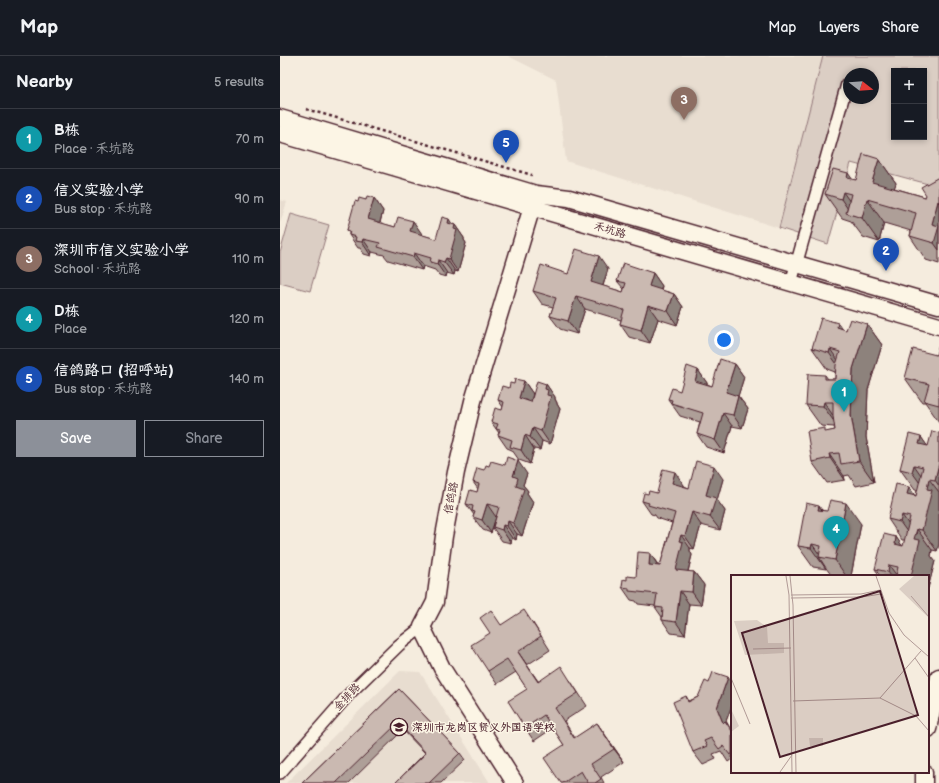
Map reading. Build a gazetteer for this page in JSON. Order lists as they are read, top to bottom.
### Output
{
  "streets": {
    "street": ["禾坑路", "信鸽路", "金排路"]
  },
  "crossings": [
    ["禾坑路", "信鸽路"],
    ["信鸽路", "金排路"]
  ],
  "places": {
    "school or university": ["深圳市龙岗区贤义外国语学校"]
  },
  "north": "right",
  "page": {
    "header": "Map",
    "nav": ["Map", "Layers", "Share"],
    "heading": ["Nearby", "5 results"],
    "map_buttons": ["+", "−"],
    "pins": [
      "3",
      "5",
      "2",
      "1",
      "4"
    ],
    "list": [
      {
        "mark": "1",
        "name": "B栋",
        "note": "Place · 禾坑路",
        "value": "70 m"
      },
      {
        "mark": "2",
        "name": "信义实验小学",
        "note": "Bus stop · 禾坑路",
        "value": "90 m"
      },
      {
        "mark": "3",
        "name": "深圳市信义实验小学",
        "note": "School · 禾坑路",
        "value": "110 m"
      },
      {
        "mark": "4",
        "name": "D栋",
        "note": "Place",
        "value": "120 m"
      },
      {
        "mark": "5",
        "name": "信鸽路口 (招呼站)",
        "note": "Bus stop · 禾坑路",
        "value": "140 m"
      }
    ],
    "buttons": ["Save", "Share"]
  }
}
